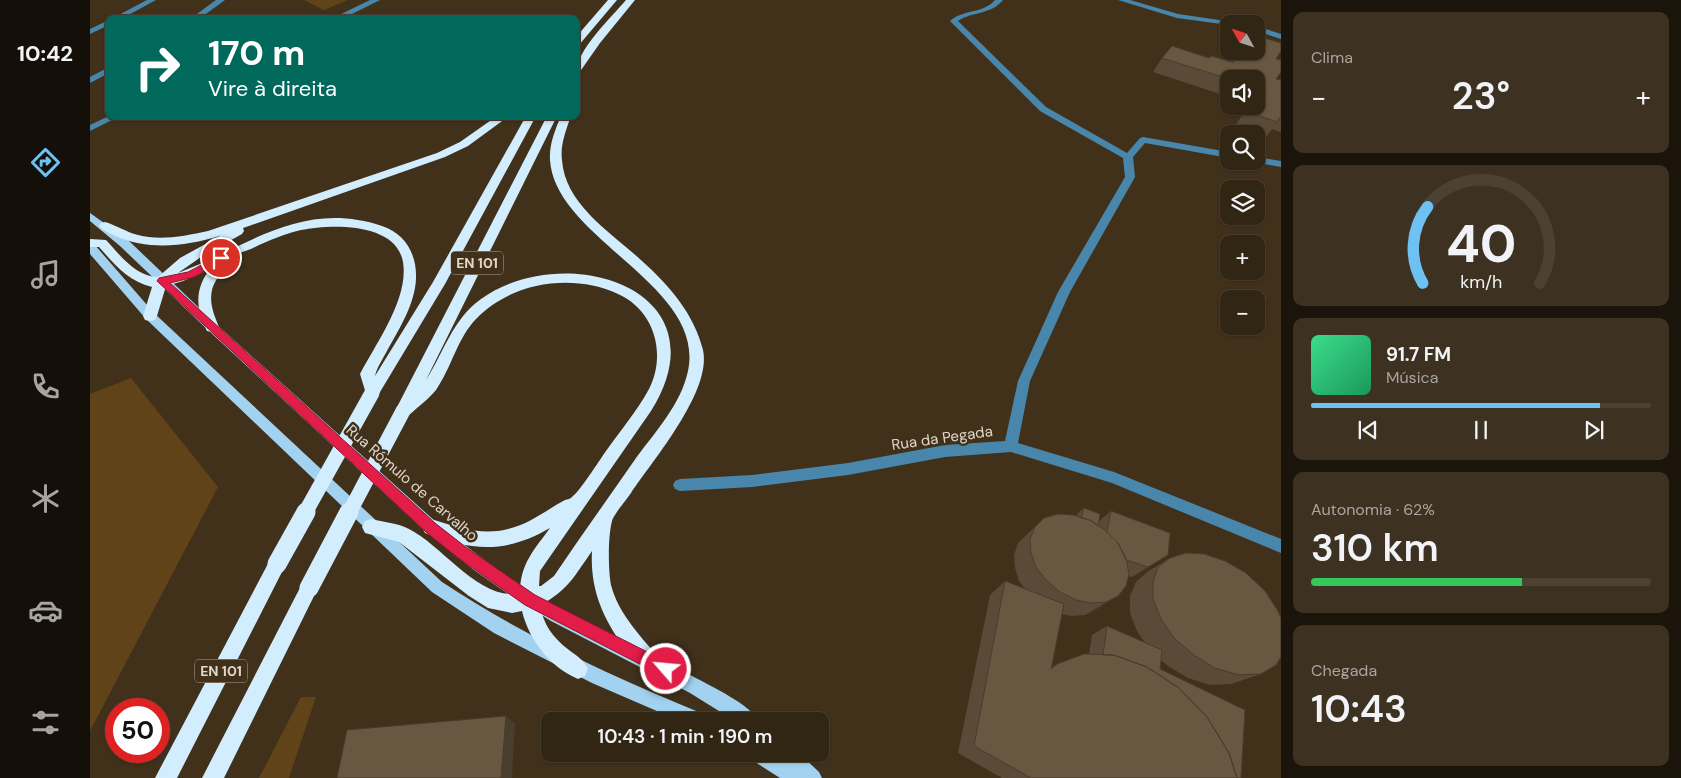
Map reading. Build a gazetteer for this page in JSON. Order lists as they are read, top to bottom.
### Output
{
  "streets": {
    "highway": ["EN 101"],
    "main road": ["Rua Rómulo de Carvalho"],
    "street": ["Rua da Pegada"]
  },
  "north": "top left",
  "page": {
    "tabs": "10:42",
    "tile": [
      "Clima",
      ["Autonomia · 62%", "310 km"],
      ["Chegada", "10:43"]
    ],
    "map_buttons": ["+", "−"],
    "turn": ["170 m", "Vire à direita"],
    "heat": ["−", "23°", "+"],
    "song": ["91.7 FM", "Música"],
    "limit": "50",
    "trip": "10:43 · 1 min · 190 m",
    "gauge": ["40", "km/h"]
  }
}
